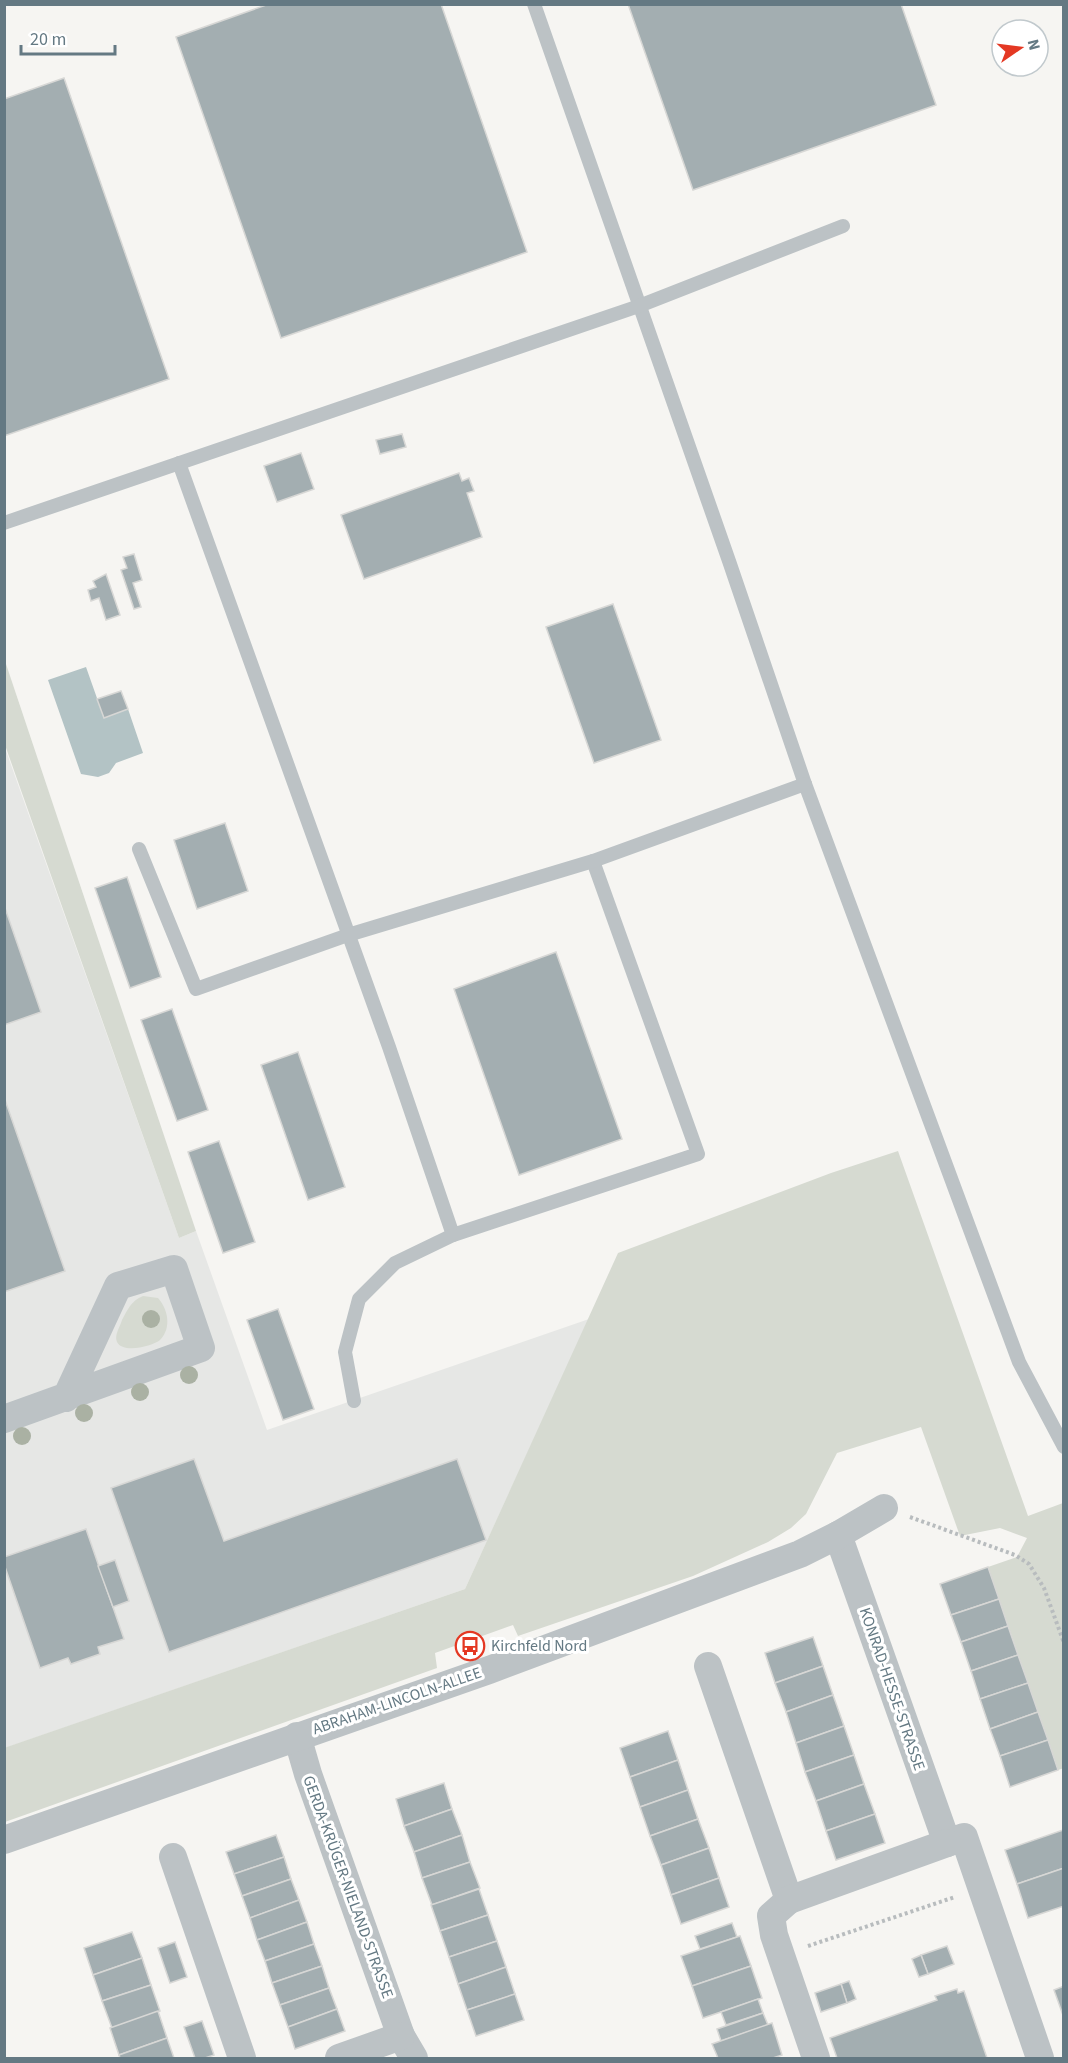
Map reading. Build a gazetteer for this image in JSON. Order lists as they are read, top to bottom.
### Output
{
  "streets": {
    "street": ["KONRAD-HESSE-STRASSE", "ABRAHAM-LINCOLN-ALLEE", "GERDA-KRÜGER-NIELAND-STRASSE"]
  },
  "crossings": [
    ["KONRAD-HESSE-STRASSE", "ABRAHAM-LINCOLN-ALLEE"],
    ["ABRAHAM-LINCOLN-ALLEE", "GERDA-KRÜGER-NIELAND-STRASSE"]
  ],
  "places": {
    "bus stop": ["Kirchfeld Nord"]
  },
  "scale_bar": "20 m",
  "north": "right"
}
